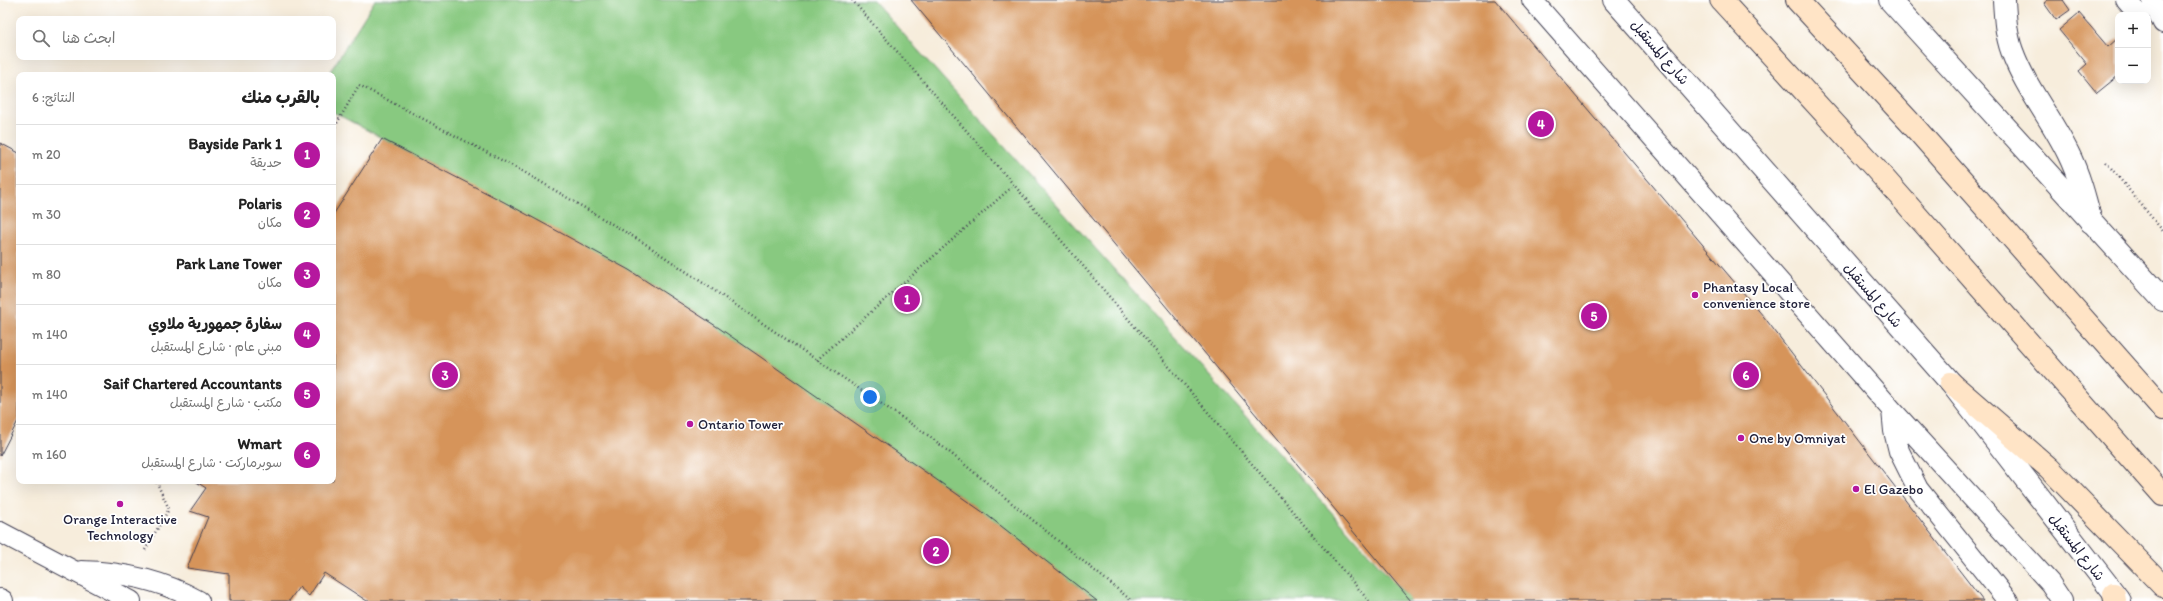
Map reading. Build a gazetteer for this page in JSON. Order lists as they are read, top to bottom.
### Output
{
  "streets": {
    "street": ["شارع المستقبل"]
  },
  "places": [
    "Phantasy Local convenience store",
    "Ontario Tower",
    "One by Omniyat",
    "El Gazebo",
    "Orange Interactive Technology"
  ],
  "page": {
    "map_buttons": ["+", "−"],
    "search": "ابحث هنا",
    "heading": ["بالقرب منك", "النتائج: 6"],
    "pins": [
      "4",
      "1",
      "5",
      "3",
      "6",
      "2"
    ],
    "list": [
      {
        "mark": "1",
        "name": "Bayside Park 1",
        "note": "حديقة",
        "value": "20 m"
      },
      {
        "mark": "2",
        "name": "Polaris",
        "note": "مكان",
        "value": "30 m"
      },
      {
        "mark": "3",
        "name": "Park Lane Tower",
        "note": "مكان",
        "value": "80 m"
      },
      {
        "mark": "4",
        "name": "سفارة جمهورية ملاوي",
        "note": "مبنى عام · شارع المستقبل",
        "value": "140 m"
      },
      {
        "mark": "5",
        "name": "Saif Chartered Accountants",
        "note": "مكتب · شارع المستقبل",
        "value": "140 m"
      },
      {
        "mark": "6",
        "name": "Wmart",
        "note": "سوبرماركت · شارع المستقبل",
        "value": "160 m"
      }
    ]
  }
}
